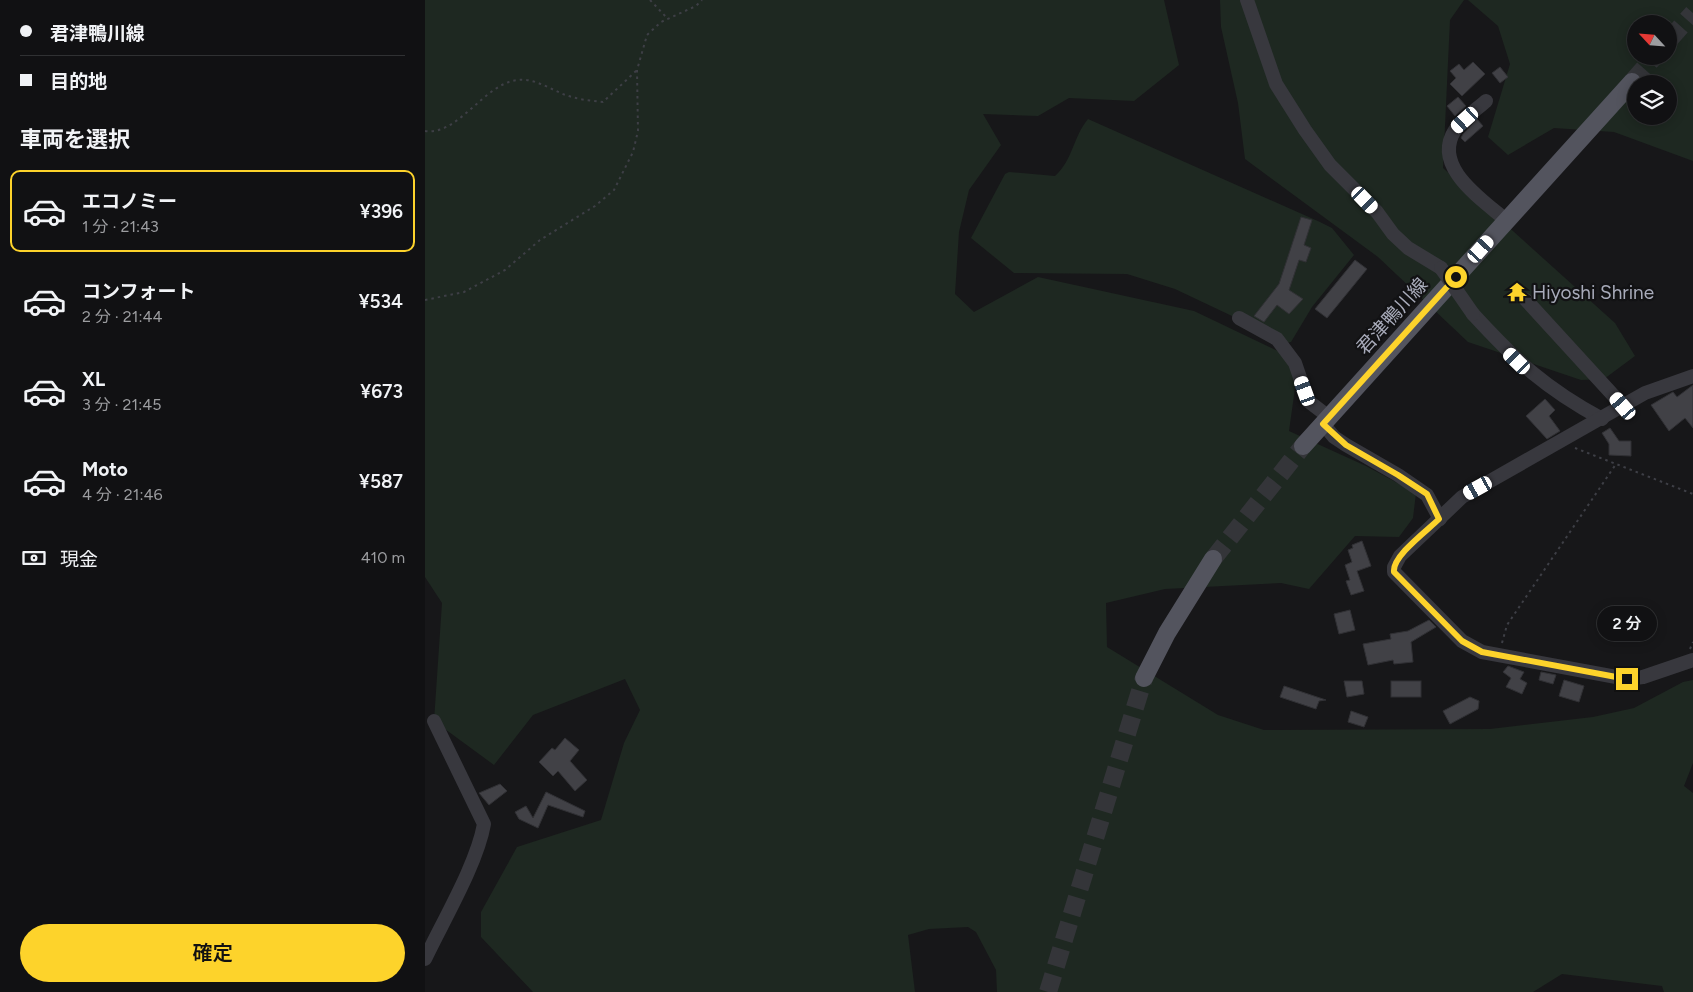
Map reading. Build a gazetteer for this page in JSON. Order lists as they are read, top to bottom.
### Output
{
  "streets": {
    "main road": ["君津鴨川線"]
  },
  "places": {
    "temple": ["Hiyoshi Shrine"]
  },
  "north": "top left",
  "page": {
    "banner": ["君津鴨川線", "目的地"],
    "heading": "車両を選択",
    "list": [
      {
        "name": "エコノミー",
        "note": "1 分 · 21:43",
        "value": "¥396"
      },
      {
        "name": "コンフォート",
        "note": "2 分 · 21:44",
        "value": "¥534"
      },
      {
        "name": "XL",
        "note": "3 分 · 21:45",
        "value": "¥673"
      },
      {
        "name": "Moto",
        "note": "4 分 · 21:46",
        "value": "¥587"
      }
    ],
    "pay": ["現金", "410 m"],
    "bubble": "2 分",
    "buttons": "確定"
  }
}
